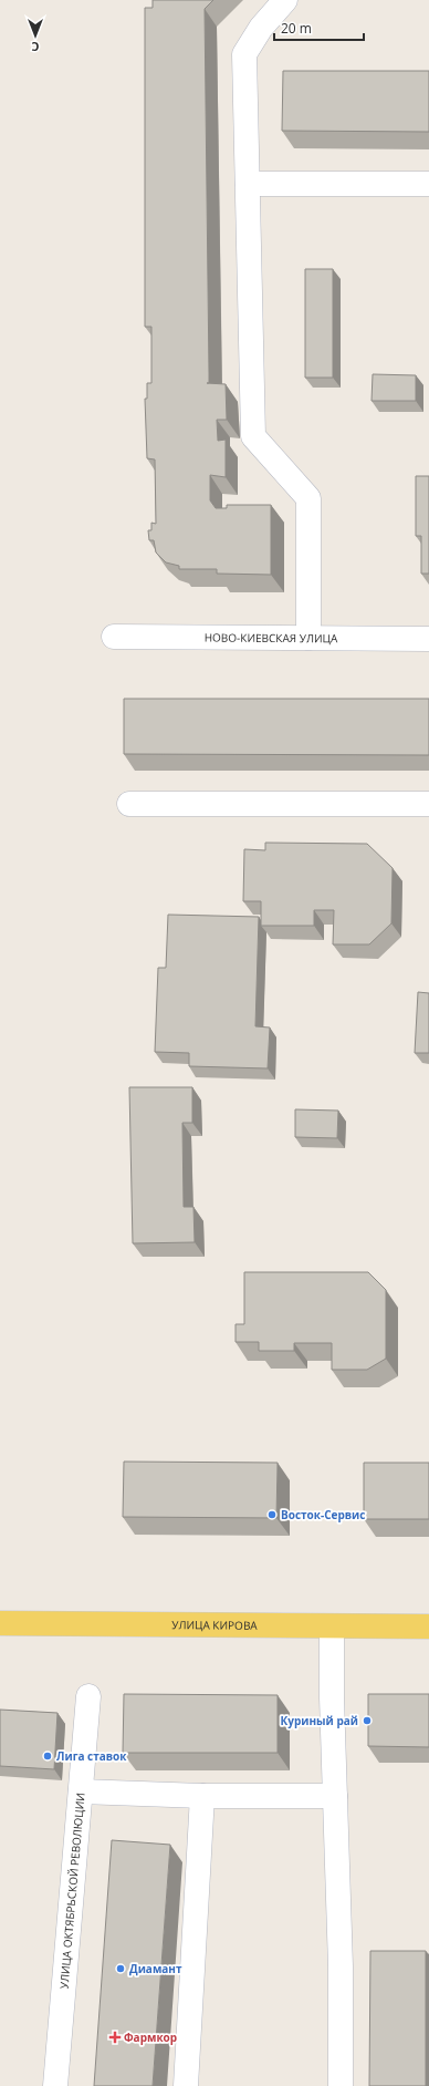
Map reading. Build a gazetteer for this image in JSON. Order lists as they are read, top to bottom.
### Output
{
  "streets": {
    "main road": ["УЛИЦА КИРОВА"],
    "street": ["НОВО-КИЕВСКАЯ УЛИЦА", "УЛИЦА ОКТЯБРЬСКОЙ РЕВОЛЮЦИИ"]
  },
  "places": {
    "other": [
      "Восток-Сервис",
      "Куриный рай",
      "Лига ставок",
      "Диамант"
    ],
    "health": ["Фармкор"]
  },
  "scale_bar": "20 m",
  "north": "bottom"
}
